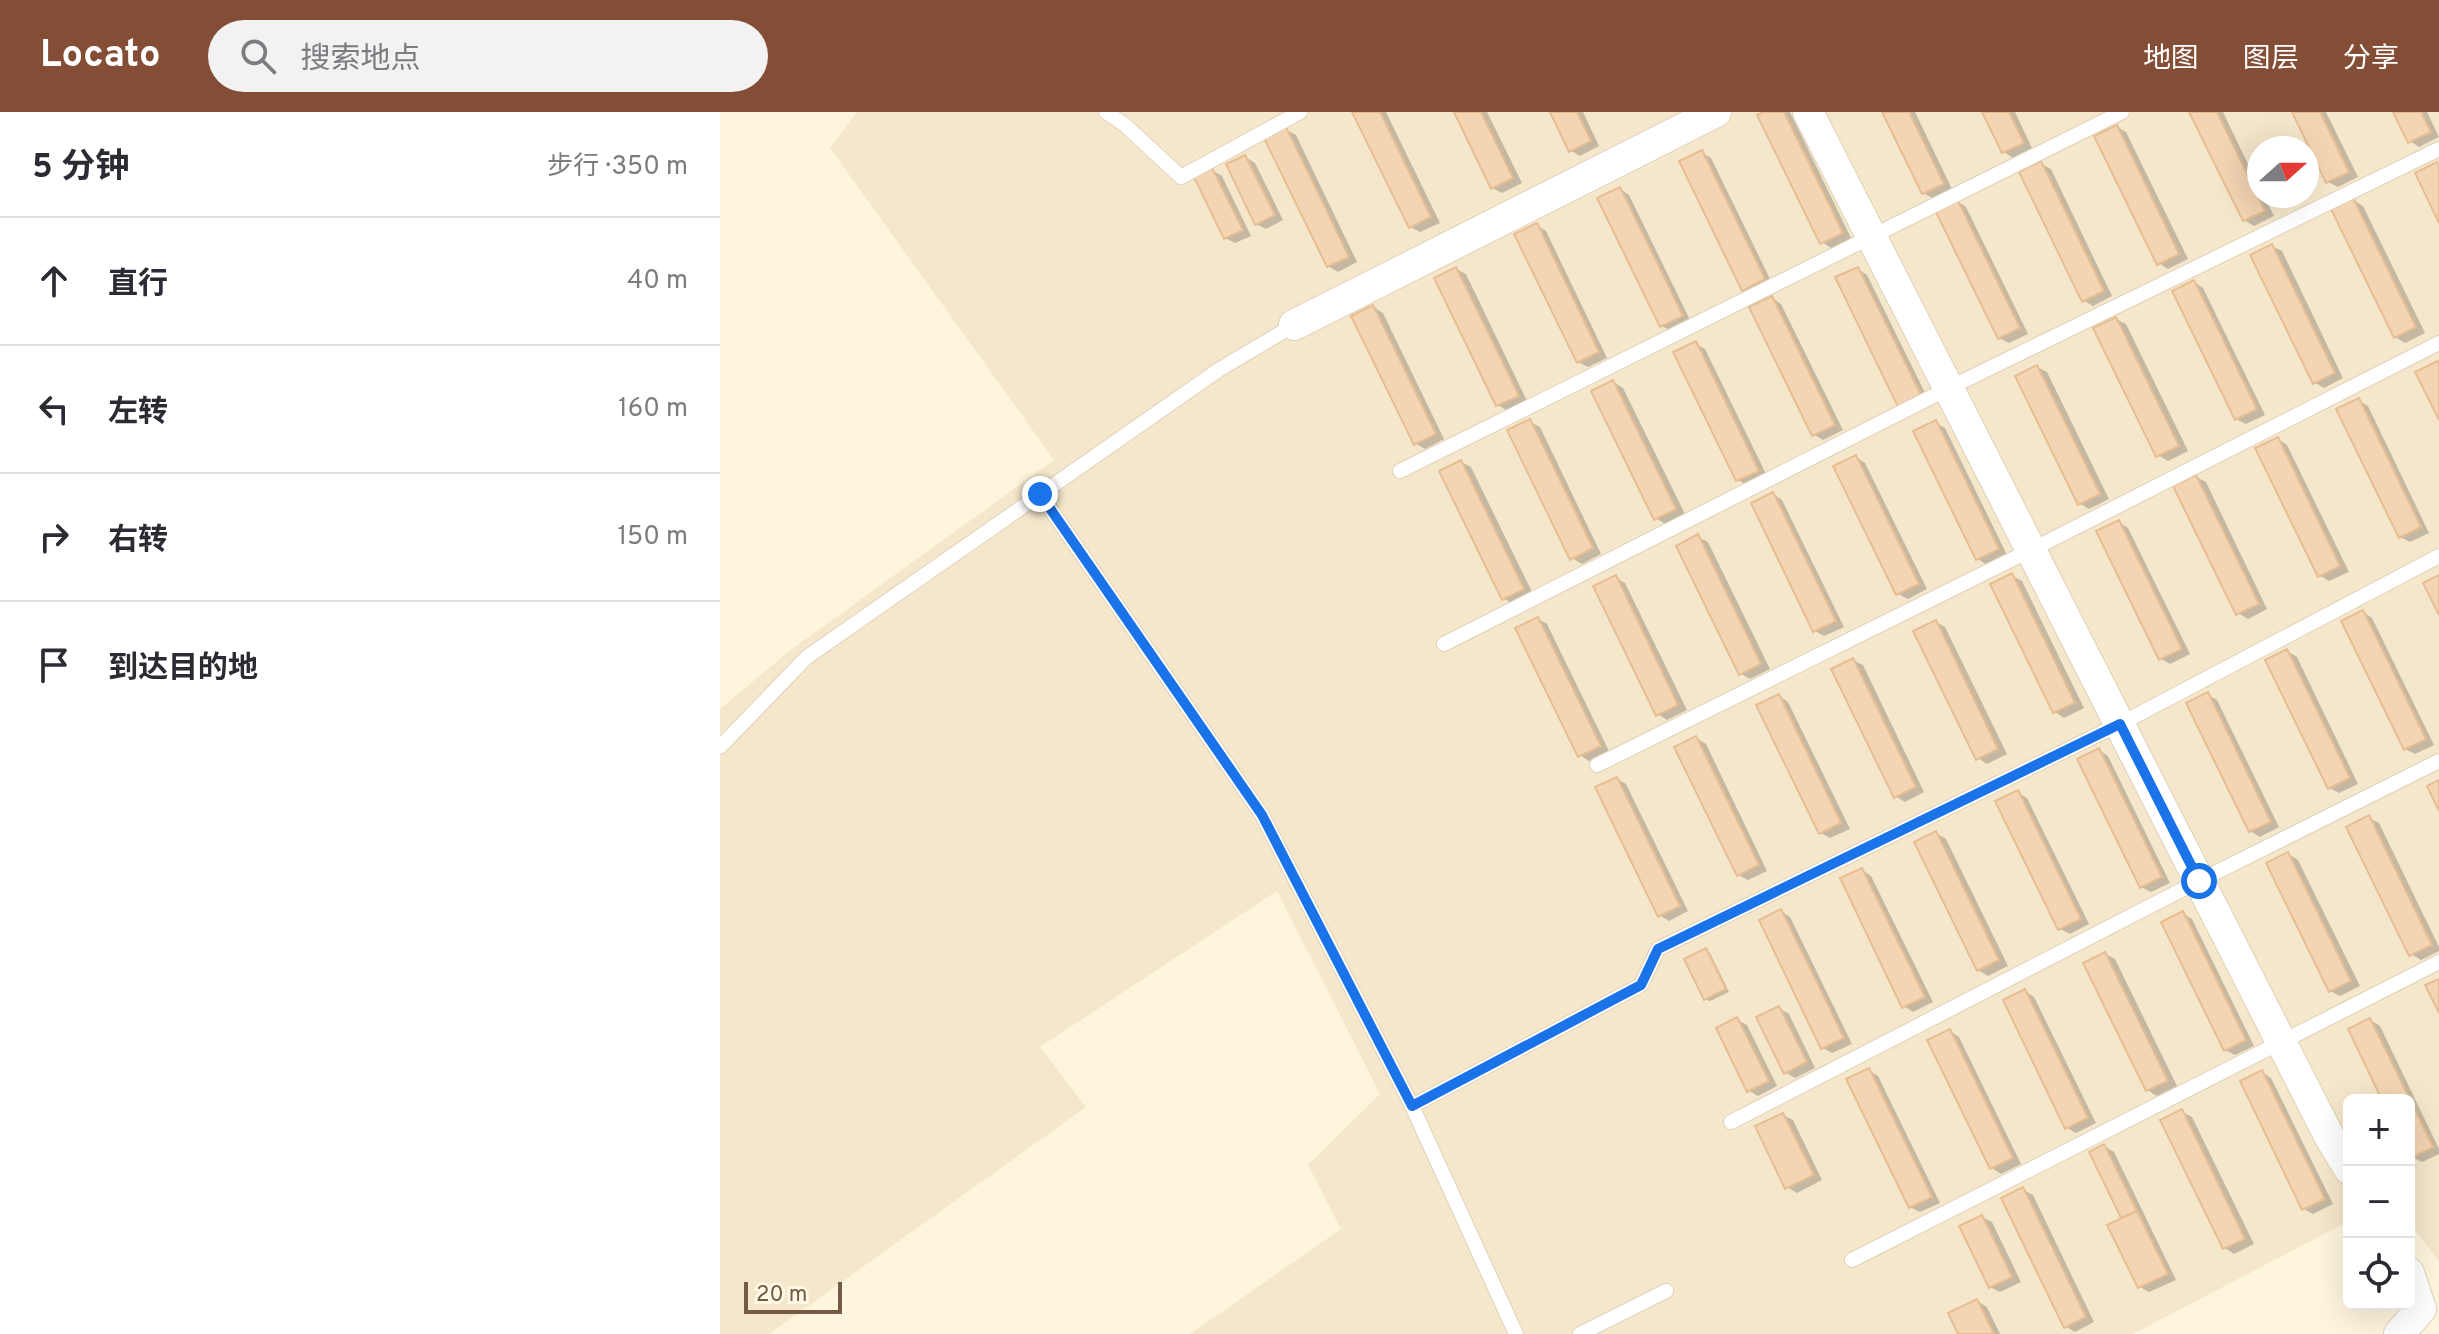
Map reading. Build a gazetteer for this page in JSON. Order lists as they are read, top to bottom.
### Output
{
  "scale_bar": "20 m",
  "north": "right",
  "page": {
    "header": "Locato",
    "search": "搜索地点",
    "nav": ["地图", "图层", "分享"],
    "heading": ["5 分钟", "步行 · 350 m"],
    "list": [
      ["直行", "40 m"],
      ["左转", "160 m"],
      ["右转", "150 m"],
      "到达目的地"
    ],
    "map_buttons": ["+", "−"],
    "scale": "20 m"
  }
}
